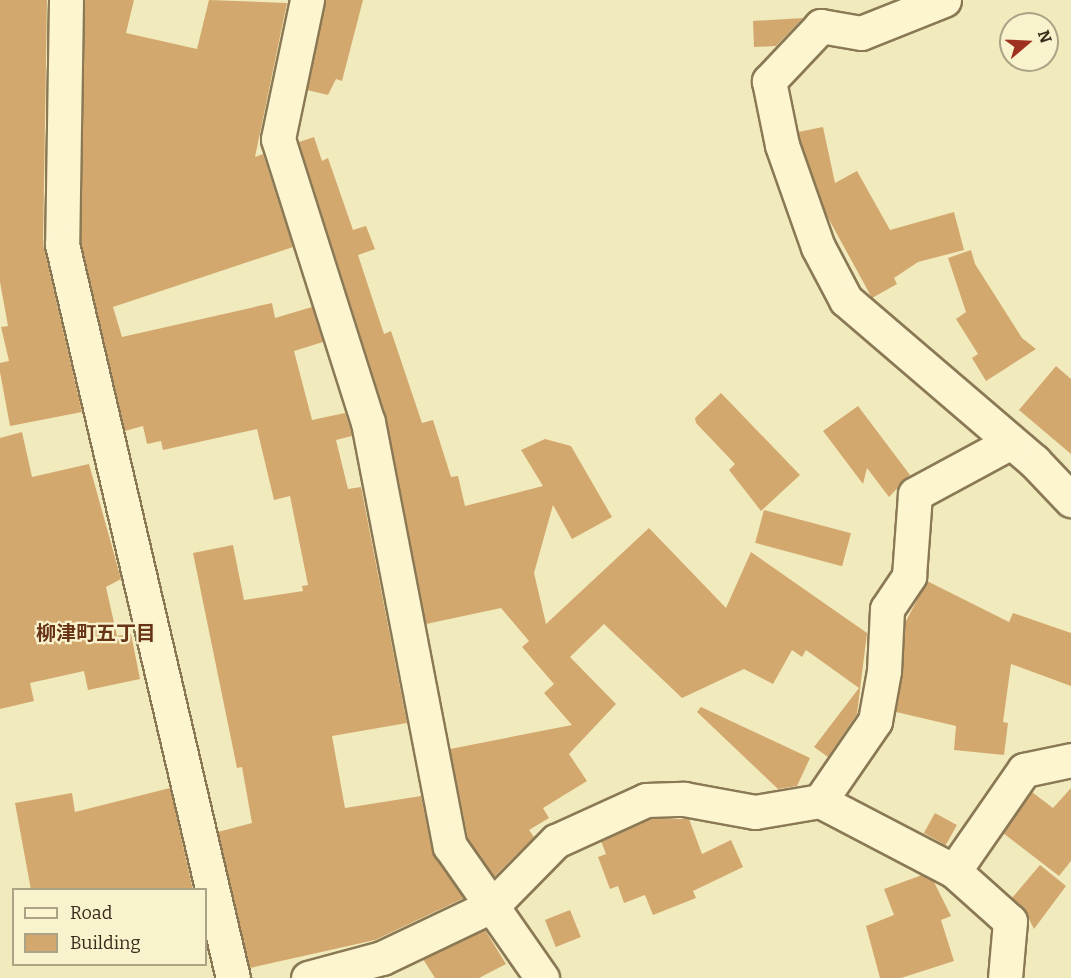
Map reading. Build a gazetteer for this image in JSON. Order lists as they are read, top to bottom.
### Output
{
  "districts": ["柳津町五丁目"],
  "legend": ["Road", "Building"],
  "north": "right"
}
